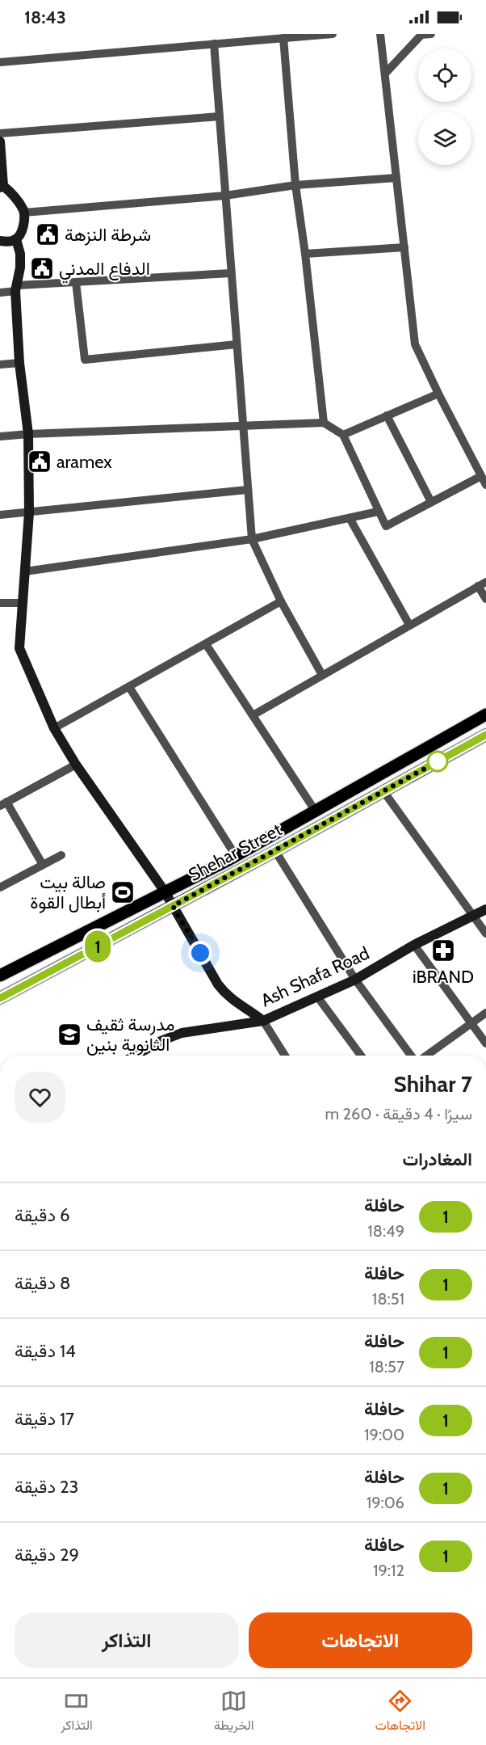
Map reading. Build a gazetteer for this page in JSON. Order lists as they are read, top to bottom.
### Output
{
  "streets": {
    "main road": ["Shehar Street"],
    "street": ["Ash Shafa Road"]
  },
  "places": {
    "public building": ["شرطة النزهة", "الدفاع المدني", "aramex"],
    "sports": ["صالة بيت أبطال القوة"],
    "pharmacy": ["iBRAND"],
    "school or university": ["مدرسة ثقيف الثانوية بنين"]
  },
  "lines": ["bus line 1"],
  "page": {
    "status": "18:43",
    "on_map": "1",
    "heading": [
      ["Shihar 7", "سيرًا · 4 دقيقة · 260 m"],
      "المغادرات"
    ],
    "list": [
      {
        "mark": "1",
        "name": "حافلة",
        "note": "18:49",
        "value": "6 دقيقة"
      },
      {
        "mark": "1",
        "name": "حافلة",
        "note": "18:51",
        "value": "8 دقيقة"
      },
      {
        "mark": "1",
        "name": "حافلة",
        "note": "18:57",
        "value": "14 دقيقة"
      },
      {
        "mark": "1",
        "name": "حافلة",
        "note": "19:00",
        "value": "17 دقيقة"
      },
      {
        "mark": "1",
        "name": "حافلة",
        "note": "19:06",
        "value": "23 دقيقة"
      },
      {
        "mark": "1",
        "name": "حافلة",
        "note": "19:12",
        "value": "29 دقيقة"
      }
    ],
    "buttons": ["الاتجاهات", "التذاكر"],
    "tabs": ["الاتجاهات", "الخريطة", "التذاكر"]
  }
}
